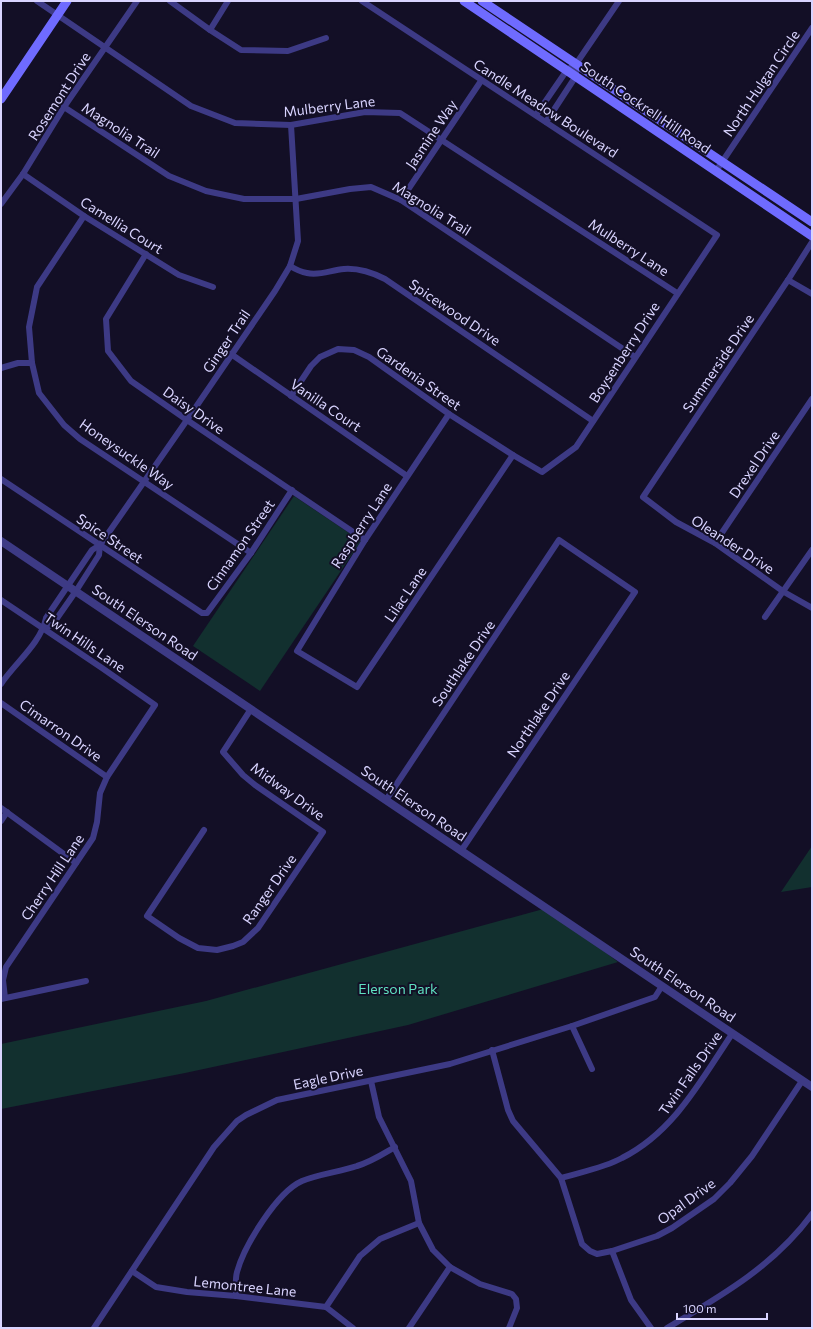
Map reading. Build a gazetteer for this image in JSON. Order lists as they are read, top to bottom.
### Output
{
  "streets": {
    "main road": ["South Cockrell Hill Road"],
    "street": [
      "North Hulgan Circle",
      "Rosemont Drive",
      "Mulberry Lane",
      "Candle Meadow Boulevard",
      "Magnolia Trail",
      "Jasmine Way",
      "Camellia Court",
      "Spicewood Drive",
      "Ginger Trail",
      "Boysenberry Drive",
      "Summerside Drive",
      "Gardenia Street",
      "Vanilla Court",
      "Daisy Drive",
      "Honeysuckle Way",
      "Drexel Drive",
      "Raspberry Lane",
      "Spice Street",
      "Oleander Drive",
      "Cinnamon Street",
      "Lilac Lane",
      "South Elerson Road",
      "Twin Hills Lane",
      "Southlake Drive",
      "Northlake Drive",
      "Cimarron Drive",
      "Midway Drive",
      "Cherry Hill Lane",
      "Ranger Drive",
      "Twin Falls Drive",
      "Eagle Drive",
      "Opal Drive",
      "Lemontree Lane"
    ]
  },
  "crossings": [
    ["North Hulgan Circle", "South Cockrell Hill Road"],
    ["Rosemont Drive", "Mulberry Lane"],
    ["Rosemont Drive", "Magnolia Trail"],
    ["Rosemont Drive", "Camellia Court"],
    ["Mulberry Lane", "Jasmine Way"],
    ["Mulberry Lane", "Ginger Trail"],
    ["Mulberry Lane", "Boysenberry Drive"],
    ["Candle Meadow Boulevard", "Jasmine Way"],
    ["Candle Meadow Boulevard", "Boysenberry Drive"],
    ["Magnolia Trail", "Jasmine Way"],
    ["Magnolia Trail", "Ginger Trail"],
    ["Magnolia Trail", "Boysenberry Drive"],
    ["Camellia Court", "Daisy Drive"],
    ["Camellia Court", "Honeysuckle Way"],
    ["Spicewood Drive", "Ginger Trail"],
    ["Spicewood Drive", "Boysenberry Drive"],
    ["Ginger Trail", "Vanilla Court"],
    ["Ginger Trail", "Daisy Drive"],
    ["Ginger Trail", "Honeysuckle Way"],
    ["Ginger Trail", "Spice Street"],
    ["Ginger Trail", "South Elerson Road"],
    ["Ginger Trail", "Twin Hills Lane"],
    ["Boysenberry Drive", "Gardenia Street"],
    ["Summerside Drive", "Oleander Drive"],
    ["Gardenia Street", "Vanilla Court"],
    ["Gardenia Street", "Raspberry Lane"],
    ["Gardenia Street", "Lilac Lane"],
    ["Vanilla Court", "Raspberry Lane"],
    ["Daisy Drive", "Raspberry Lane"],
    ["Daisy Drive", "Cinnamon Street"],
    ["Honeysuckle Way", "Cinnamon Street"],
    ["Drexel Drive", "Oleander Drive"],
    ["Raspberry Lane", "Lilac Lane"],
    ["Spice Street", "Cinnamon Street"],
    ["South Elerson Road", "Southlake Drive"],
    ["South Elerson Road", "Northlake Drive"],
    ["South Elerson Road", "Midway Drive"],
    ["South Elerson Road", "Twin Falls Drive"],
    ["South Elerson Road", "Eagle Drive"],
    ["South Elerson Road", "Opal Drive"],
    ["Twin Hills Lane", "Cherry Hill Lane"],
    ["Southlake Drive", "Northlake Drive"],
    ["Cimarron Drive", "Cherry Hill Lane"],
    ["Midway Drive", "Ranger Drive"],
    ["Twin Falls Drive", "Opal Drive"],
    ["Eagle Drive", "Lemontree Lane"]
  ],
  "parks": ["Elerson Park"],
  "scale_bar": "100 m"
}
